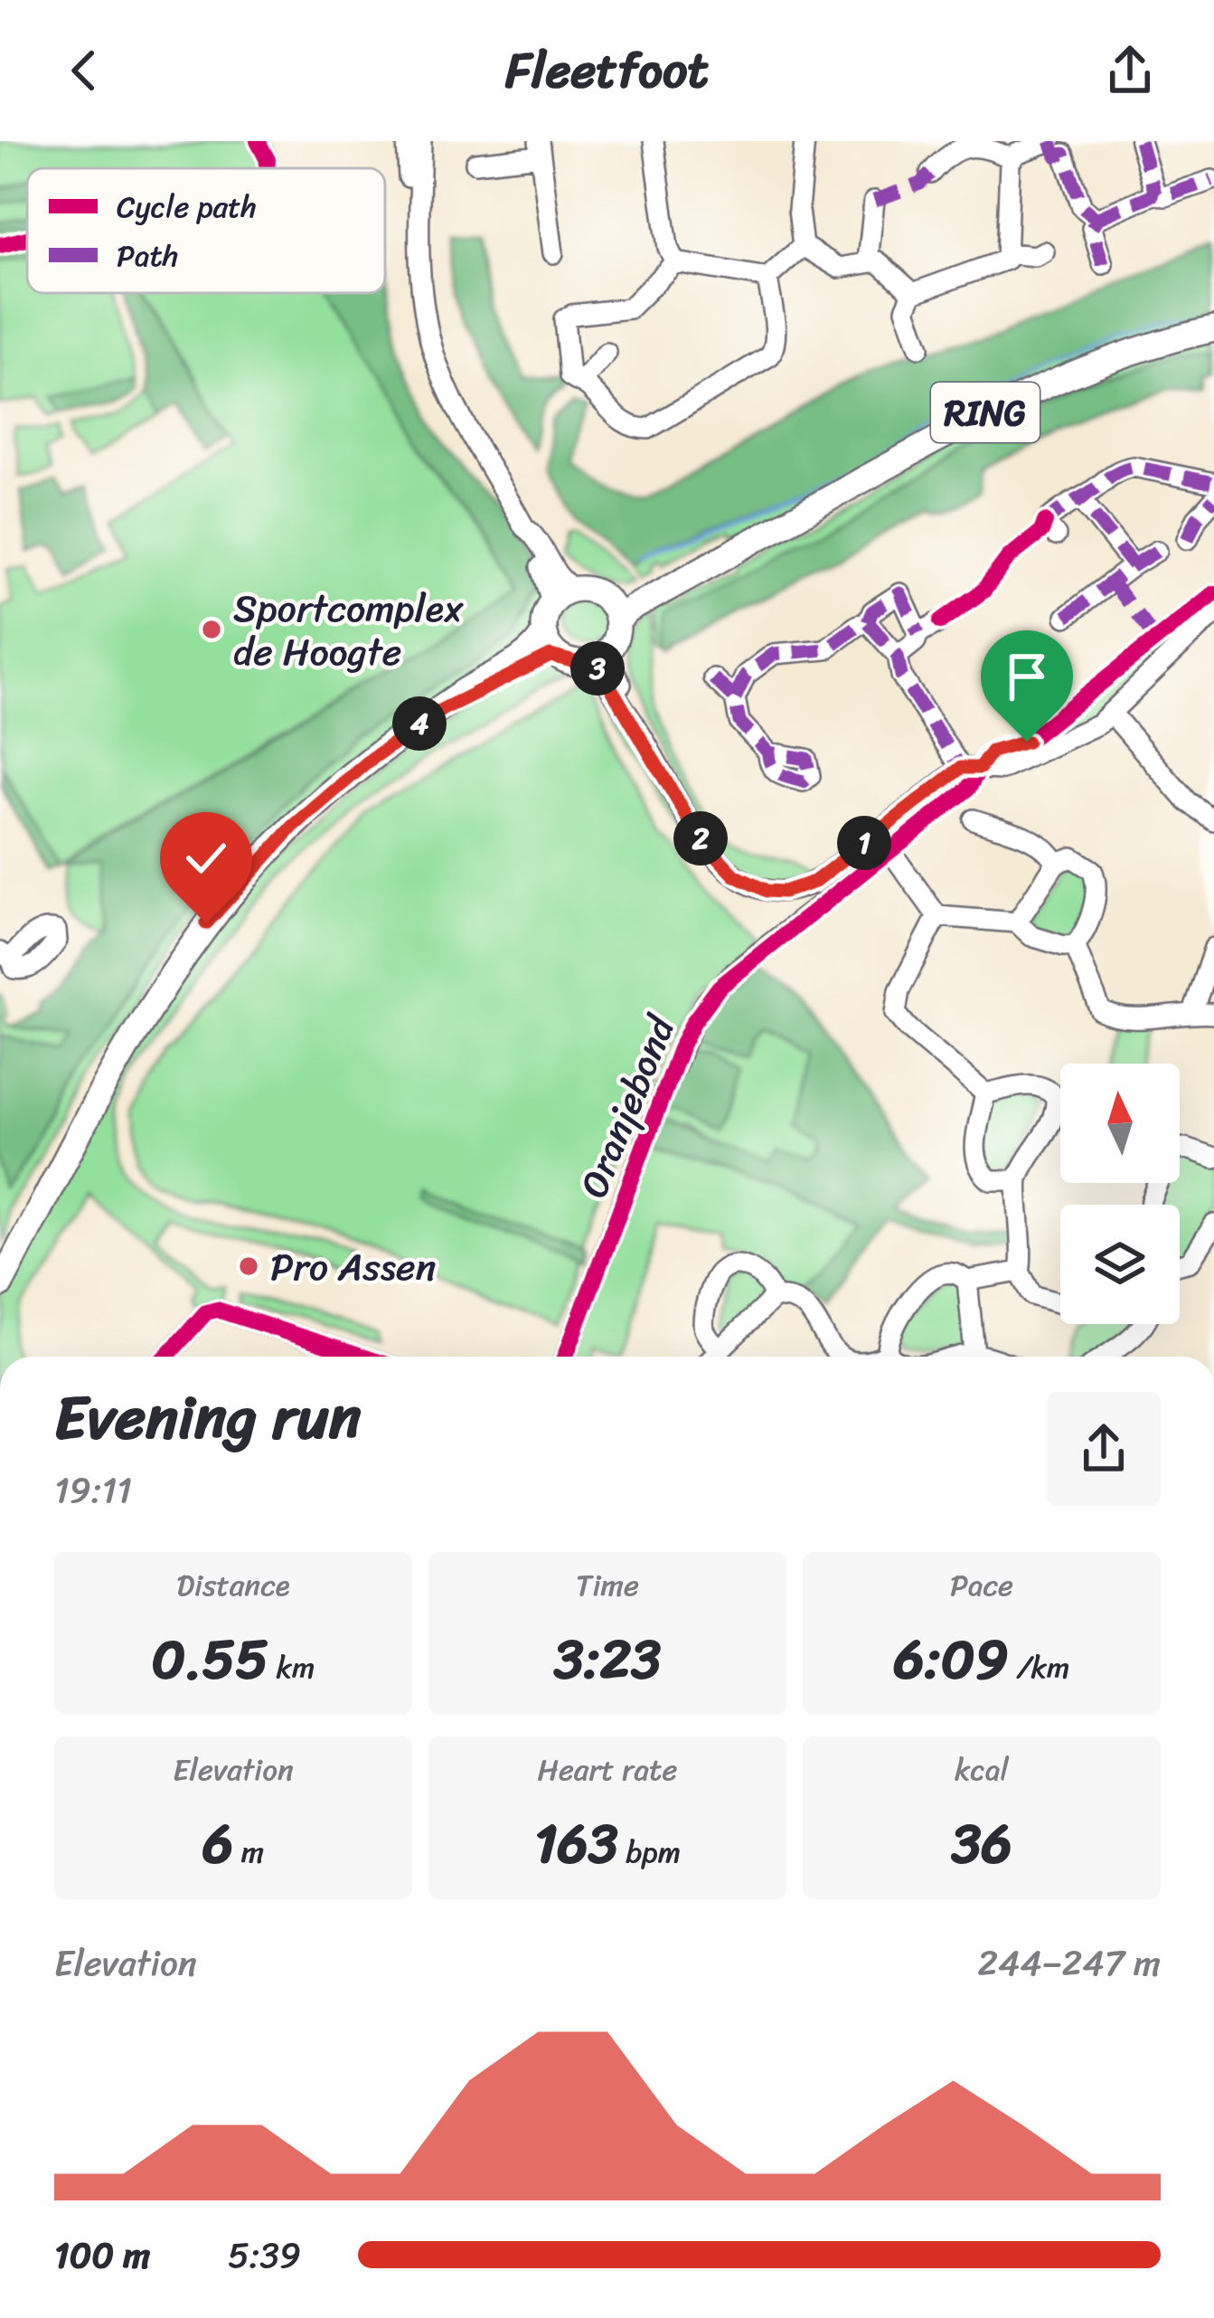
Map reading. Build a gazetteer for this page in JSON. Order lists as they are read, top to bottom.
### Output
{
  "streets": {
    "main road": ["RING"],
    "street": ["Oranjebond"]
  },
  "places": ["Sportcomplex de Hoogte", "Pro Assen"],
  "legend": ["Cycle path", "Path"],
  "north": "top",
  "page": {
    "header": "Fleetfoot",
    "pins": [
      "3",
      "4",
      "2",
      "1"
    ],
    "heading": ["Evening run", "19:11"],
    "stats": [
      ["Distance", "0.55 km"],
      ["Time", "3:23"],
      ["Pace", "6:09 /km"],
      ["Elevation", "6 m"],
      ["Heart rate", "163 bpm"],
      ["kcal", "36"]
    ],
    "chart": ["Elevation", "244–247 m"],
    "list": [
      {
        "name": "100 m",
        "note": "5:39"
      }
    ]
  }
}
